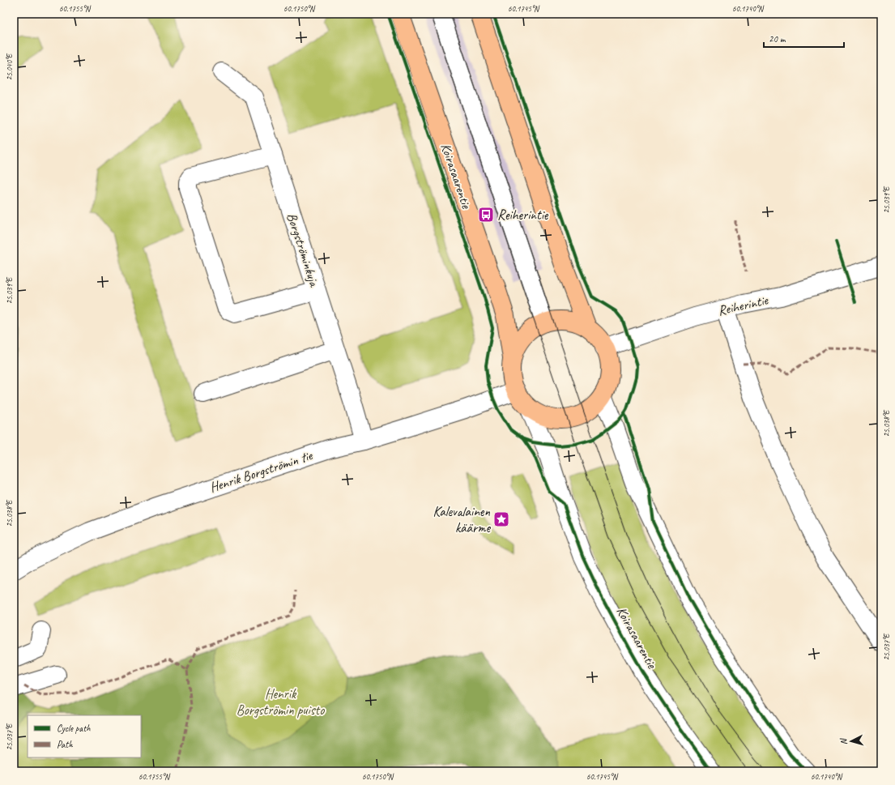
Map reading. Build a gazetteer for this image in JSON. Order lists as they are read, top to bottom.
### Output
{
  "streets": {
    "main road": ["Koirasaarentie"],
    "street": ["Borgströminkuja", "Reiherintie", "Henrik Borgströmin tie"]
  },
  "crossings": [
    ["Koirasaarentie", "Reiherintie"],
    ["Koirasaarentie", "Henrik Borgströmin tie"],
    ["Borgströminkuja", "Henrik Borgströmin tie"],
    ["Reiherintie", "Henrik Borgströmin tie"]
  ],
  "parks": ["Henrik Borgströmin puisto"],
  "places": {
    "bus stop": ["Reiherintie"],
    "place": ["Kalevalainen käärme"]
  },
  "legend": ["Cycle path", "Path"],
  "scale_bar": "20 m",
  "north": "left",
  "coordinates": [
    "60.1755°N",
    "60.1750°N",
    "60.1745°N",
    "60.1740°N",
    "25.040°E",
    "25.039°E",
    "25.038°E",
    "25.037°E"
  ]
}
